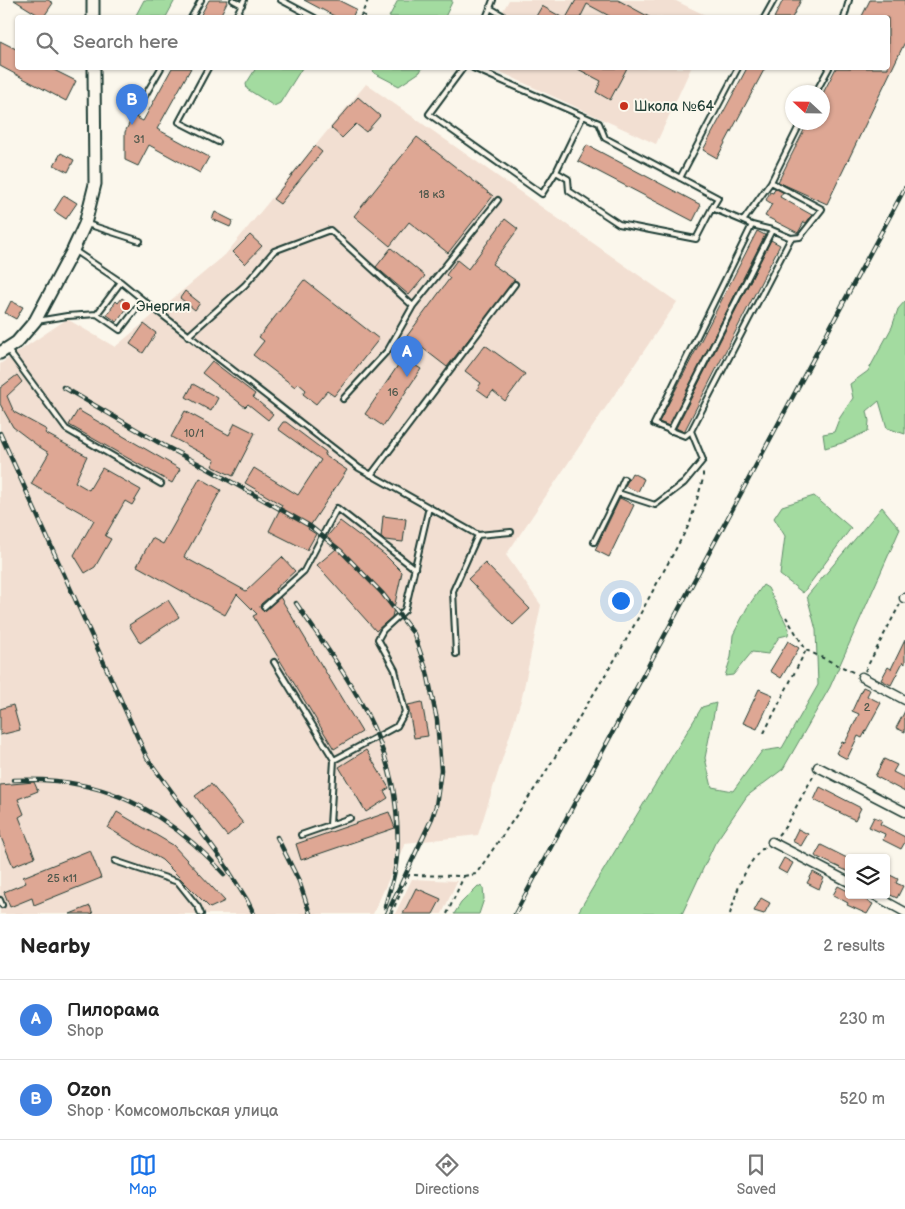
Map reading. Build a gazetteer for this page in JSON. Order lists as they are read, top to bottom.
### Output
{
  "places": ["Школа №64", "Энергия"],
  "house_numbers": [
    "31",
    "18 к3",
    "16",
    "10/1",
    "2",
    "25 к11"
  ],
  "north": "left",
  "page": {
    "search": "Search here",
    "pins": ["B", "A"],
    "heading": ["Nearby", "2 results"],
    "list": [
      {
        "mark": "A",
        "name": "Пилорама",
        "note": "Shop",
        "value": "230 m"
      },
      {
        "mark": "B",
        "name": "Ozon",
        "note": "Shop · Комсомольская улица",
        "value": "520 m"
      }
    ],
    "nav": ["Map", "Directions", "Saved"]
  }
}
